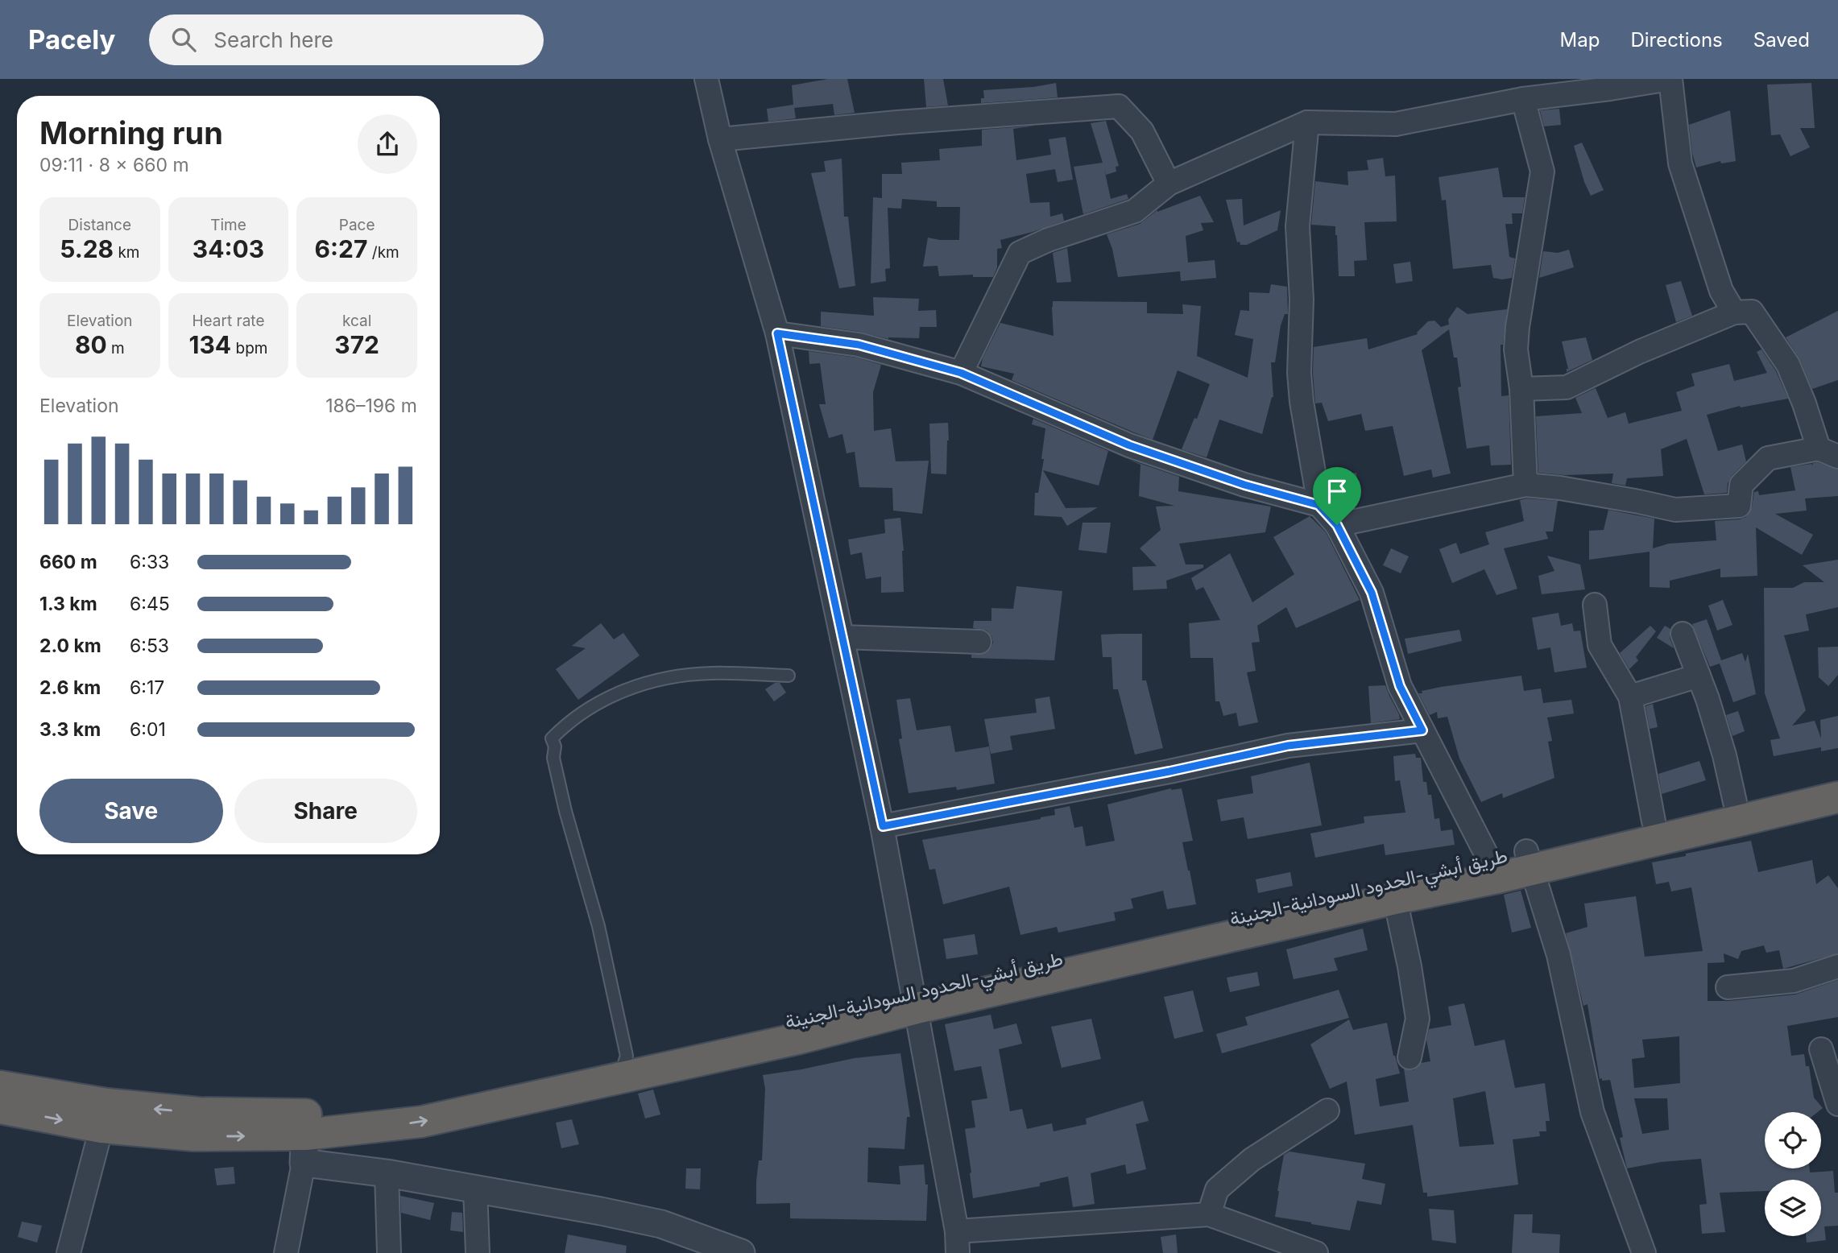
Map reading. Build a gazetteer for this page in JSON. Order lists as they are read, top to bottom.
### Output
{
  "streets": {
    "highway": ["طريق أبشي-الحدود السودانية-الجنينة"]
  },
  "page": {
    "header": "Pacely",
    "search": "Search here",
    "nav": ["Map", "Directions", "Saved"],
    "heading": ["Morning run", "09:11 · 8 × 660 m"],
    "stats": [
      ["Distance", "5.28 km"],
      ["Time", "34:03"],
      ["Pace", "6:27 /km"],
      ["Elevation", "80 m"],
      ["Heart rate", "134 bpm"],
      ["kcal", "372"]
    ],
    "chart": ["Elevation", "186–196 m"],
    "list": [
      {
        "name": "660 m",
        "note": "6:33"
      },
      {
        "name": "1.3 km",
        "note": "6:45"
      },
      {
        "name": "2.0 km",
        "note": "6:53"
      },
      {
        "name": "2.6 km",
        "note": "6:17"
      },
      {
        "name": "3.3 km",
        "note": "6:01"
      }
    ],
    "buttons": ["Save", "Share"]
  }
}
